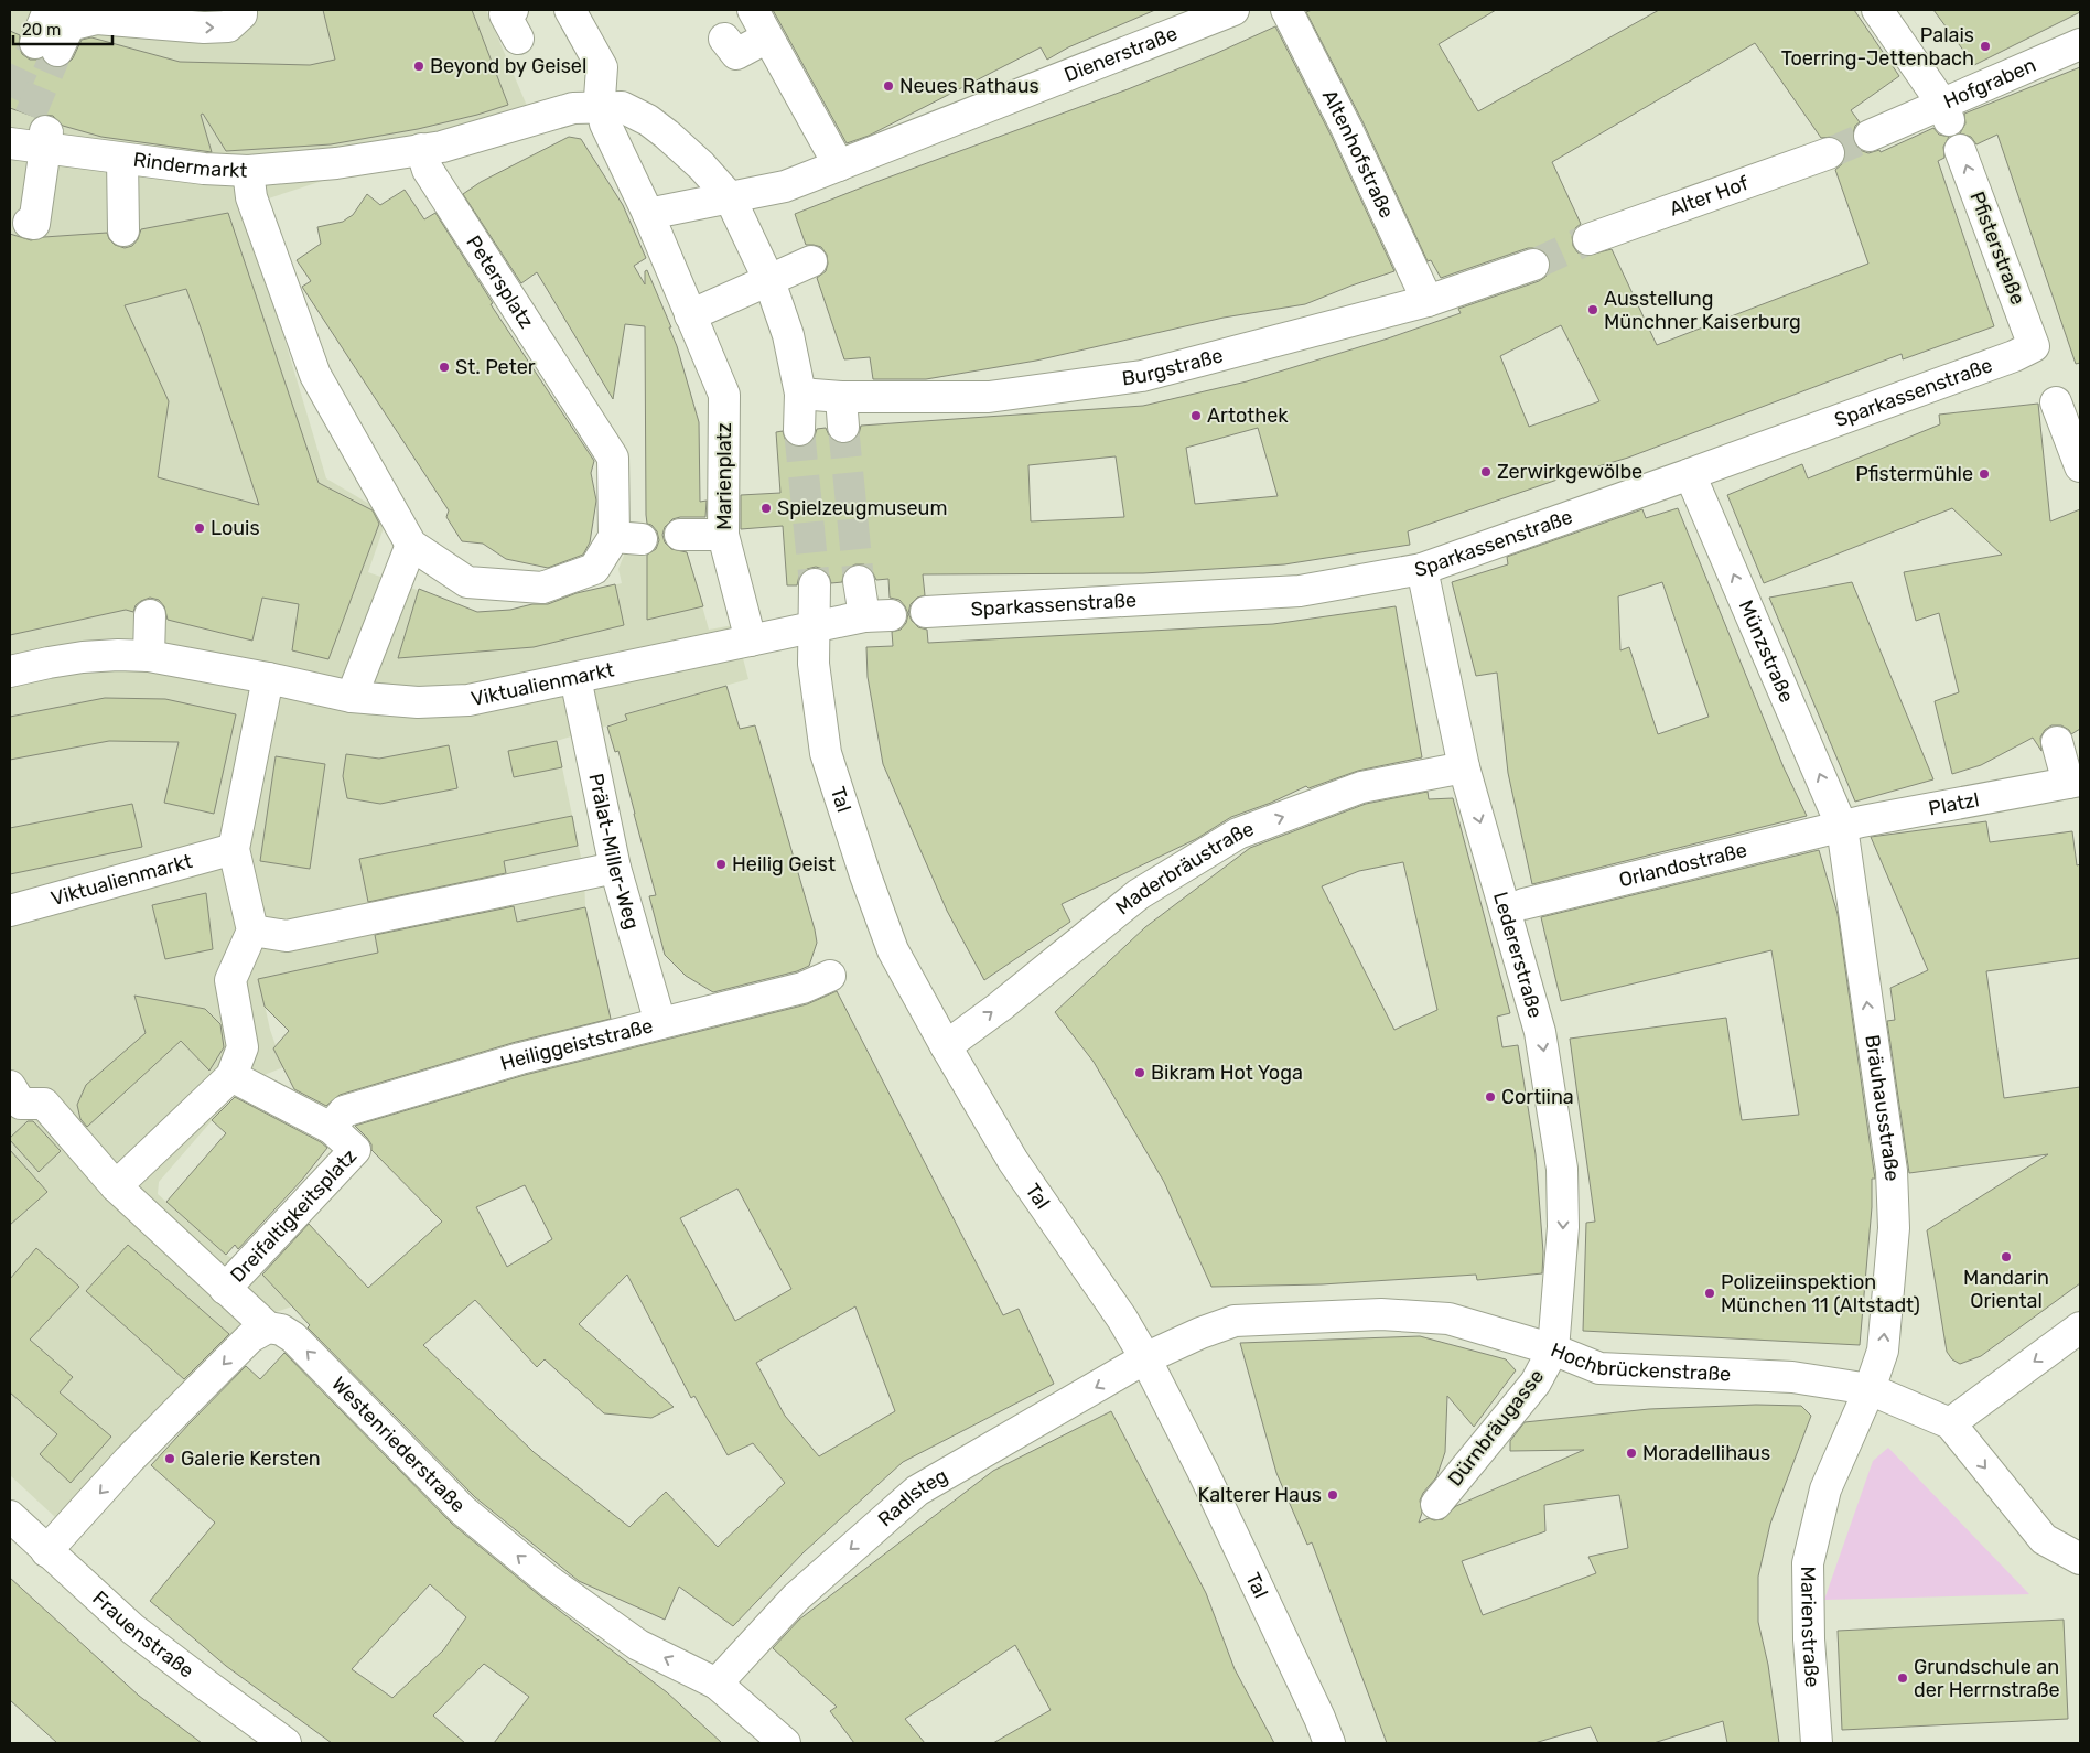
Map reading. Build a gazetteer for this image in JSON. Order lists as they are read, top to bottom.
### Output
{
  "streets": {
    "street": [
      "Dienerstraße",
      "Hofgraben",
      "Altenhofstraße",
      "Rindermarkt",
      "Alter Hof",
      "Pfisterstraße",
      "Petersplatz",
      "Burgstraße",
      "Sparkassenstraße",
      "Marienplatz",
      "Münzstraße",
      "Viktualienmarkt",
      "Tal",
      "Platzl",
      "Prälat-Miller-Weg",
      "Orlandostraße",
      "Maderbräustraße",
      "Ledererstraße",
      "Heiliggeiststraße",
      "Bräuhausstraße",
      "Dreifaltigkeitsplatz",
      "Hochbrückenstraße",
      "Dürnbräugasse",
      "Westenriederstraße",
      "Radlsteg",
      "Marienstraße",
      "Frauenstraße"
    ]
  },
  "crossings": [
    ["Altenhofstraße", "Burgstraße"],
    ["Rindermarkt", "Petersplatz"],
    ["Rindermarkt", "Marienplatz"],
    ["Pfisterstraße", "Sparkassenstraße"],
    ["Sparkassenstraße", "Münzstraße"],
    ["Sparkassenstraße", "Ledererstraße"],
    ["Marienplatz", "Viktualienmarkt"],
    ["Münzstraße", "Platzl"],
    ["Münzstraße", "Orlandostraße"],
    ["Münzstraße", "Bräuhausstraße"],
    ["Viktualienmarkt", "Tal"],
    ["Viktualienmarkt", "Prälat-Miller-Weg"],
    ["Tal", "Maderbräustraße"],
    ["Tal", "Hochbrückenstraße"],
    ["Tal", "Radlsteg"],
    ["Platzl", "Orlandostraße"],
    ["Platzl", "Bräuhausstraße"],
    ["Prälat-Miller-Weg", "Heiliggeiststraße"],
    ["Orlandostraße", "Bräuhausstraße"],
    ["Maderbräustraße", "Ledererstraße"],
    ["Ledererstraße", "Hochbrückenstraße"],
    ["Ledererstraße", "Dürnbräugasse"],
    ["Heiliggeiststraße", "Dreifaltigkeitsplatz"],
    ["Bräuhausstraße", "Hochbrückenstraße"],
    ["Bräuhausstraße", "Marienstraße"],
    ["Hochbrückenstraße", "Dürnbräugasse"],
    ["Hochbrückenstraße", "Radlsteg"],
    ["Hochbrückenstraße", "Marienstraße"],
    ["Westenriederstraße", "Radlsteg"]
  ],
  "one_way": [
    "Pfisterstraße",
    "Münzstraße",
    "Maderbräustraße",
    "Ledererstraße",
    "Bräuhausstraße",
    "Westenriederstraße",
    "Radlsteg"
  ],
  "places": [
    "Palais Toerring-Jettenbach",
    "Beyond by Geisel",
    "Neues Rathaus",
    "Ausstellung Münchner Kaiserburg",
    "St. Peter",
    "Artothek",
    "Zerwirkgewölbe",
    "Pfistermühle",
    "Spielzeugmuseum",
    "Louis",
    "Heilig Geist",
    "Bikram Hot Yoga",
    "Cortiina",
    "Mandarin Oriental",
    "Polizeiinspektion München 11 (Altstadt)",
    "Moradellihaus",
    "Galerie Kersten",
    "Kalterer Haus",
    "Grundschule an der Herrnstraße"
  ],
  "scale_bar": "20 m"
}
